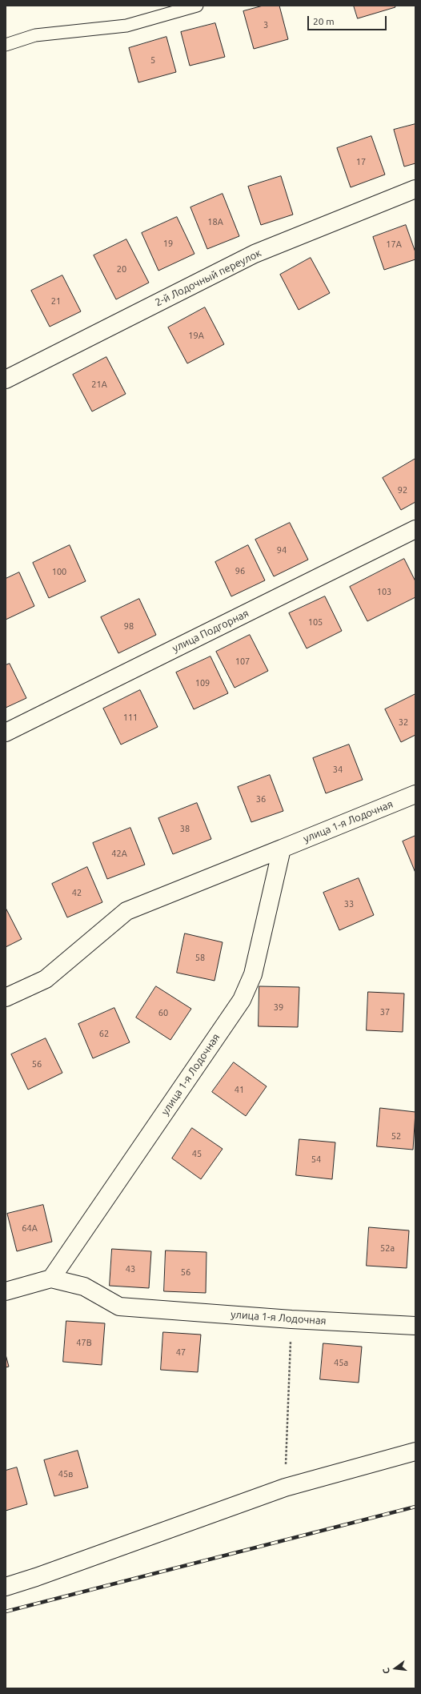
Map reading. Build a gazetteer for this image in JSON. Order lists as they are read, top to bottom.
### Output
{
  "streets": {
    "street": ["2-й Лодочный переулок", "улица Подгорная", "улица 1-я Лодочная"]
  },
  "house_numbers": [
    "3",
    "5",
    "17",
    "18А",
    "19",
    "17А",
    "20",
    "21",
    "19A",
    "21А",
    "92",
    "94",
    "96",
    "100",
    "103",
    "105",
    "98",
    "107",
    "109",
    "111",
    "32",
    "34",
    "36",
    "38",
    "42A",
    "42",
    "33",
    "58",
    "39",
    "37",
    "60",
    "62",
    "56",
    "41",
    "52",
    "45",
    "54",
    "64А",
    "52а",
    "43",
    "56",
    "47В",
    "47",
    "45а",
    "45в"
  ],
  "scale_bar": "20 m",
  "north": "left"
}
